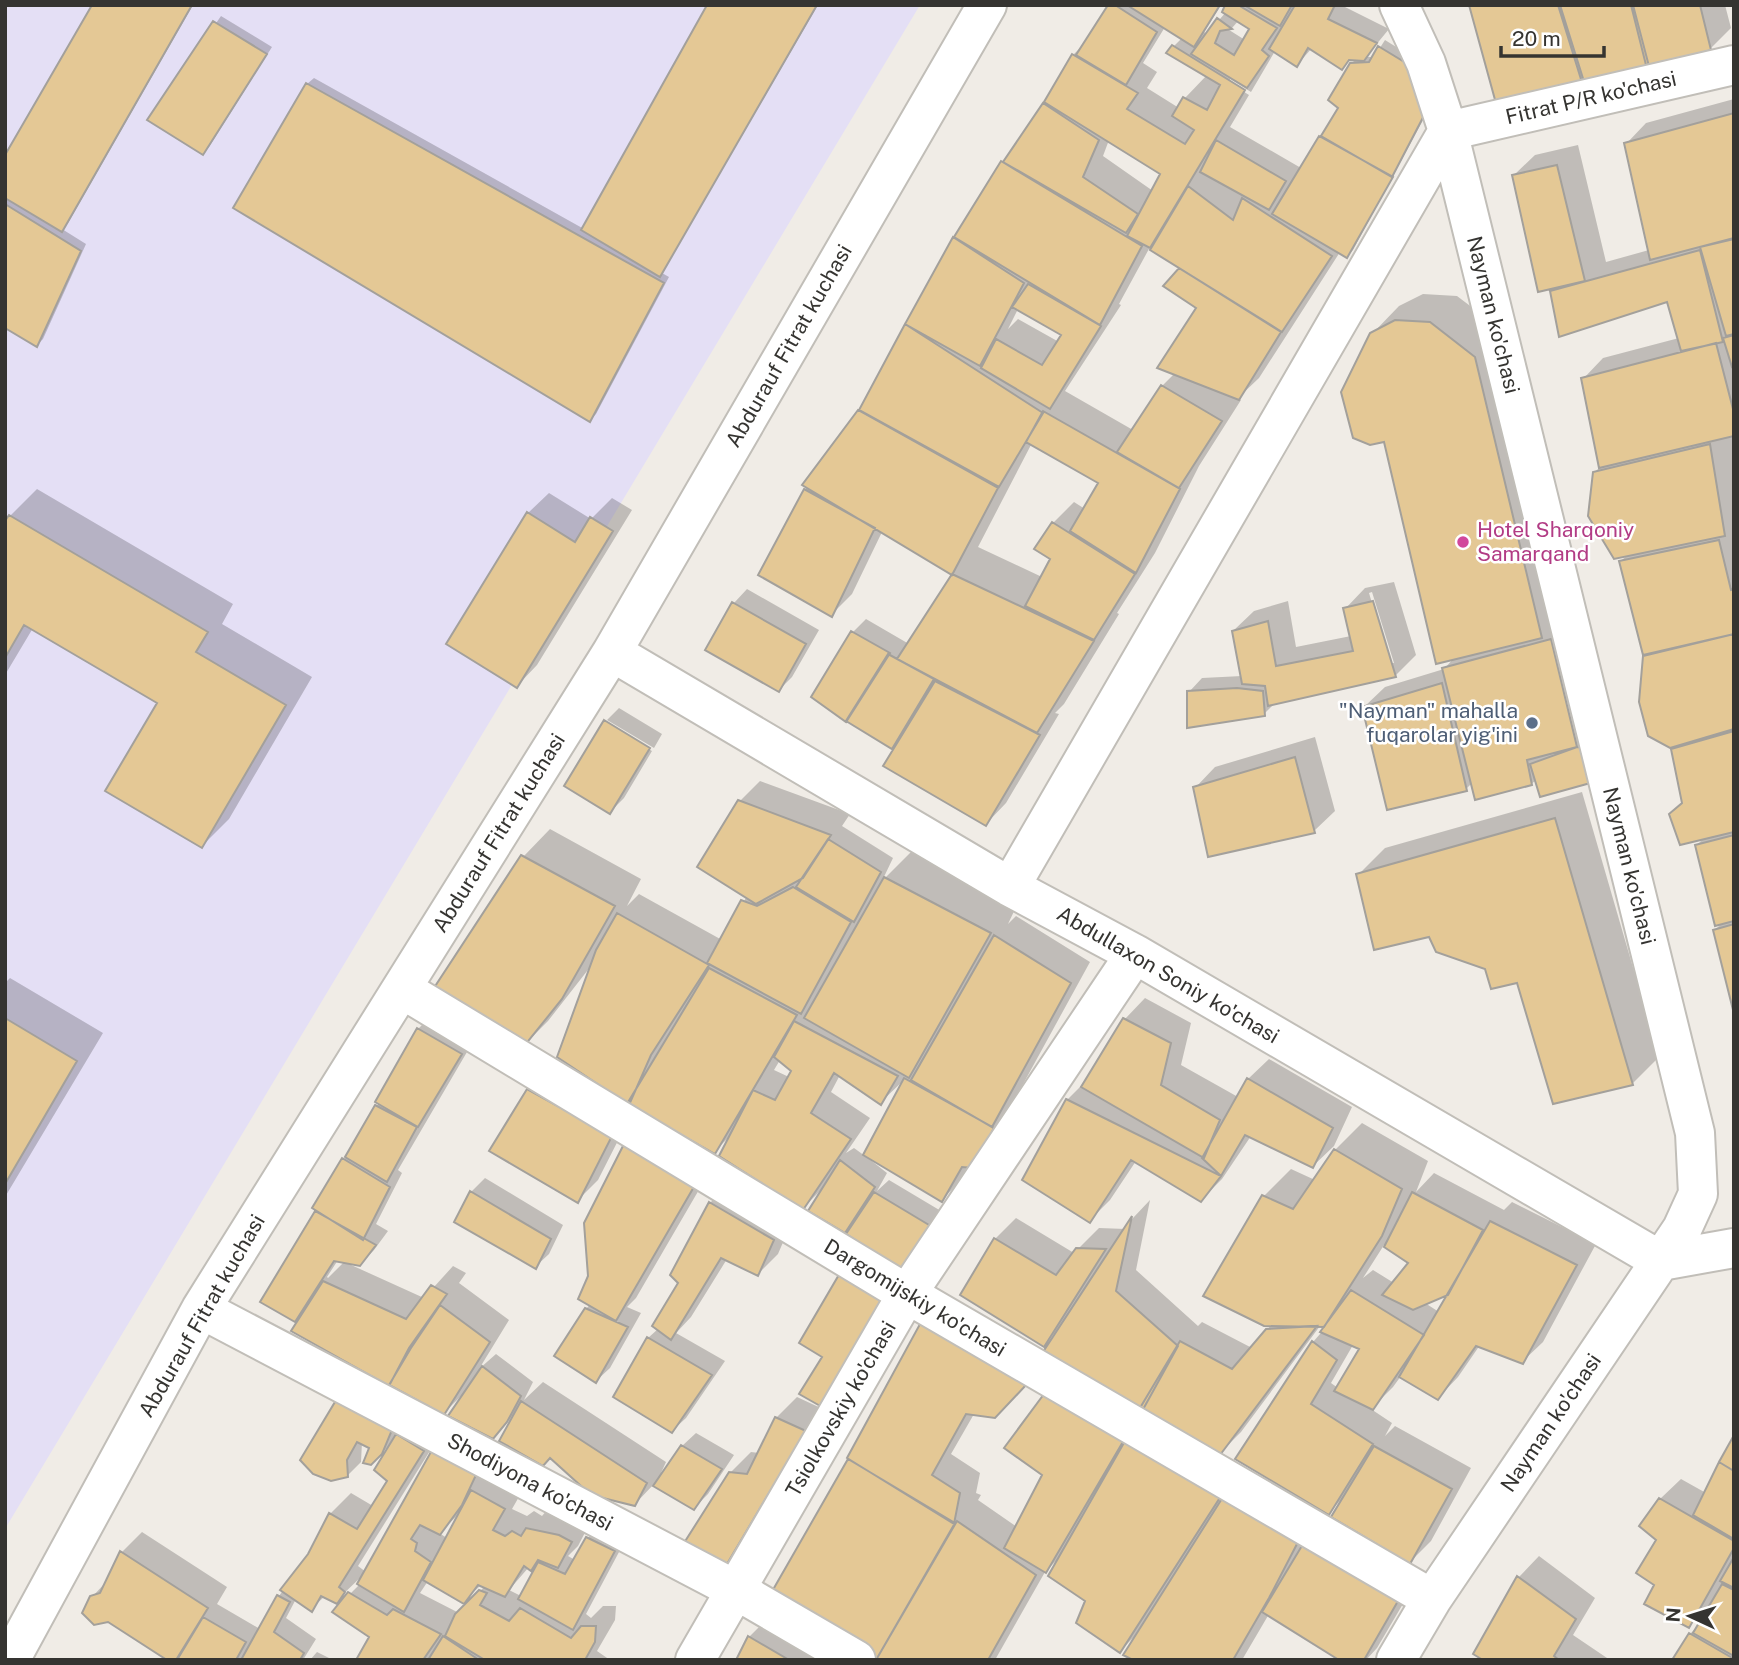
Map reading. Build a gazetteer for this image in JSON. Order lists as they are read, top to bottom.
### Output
{
  "streets": {
    "street": [
      "Fitrat P/R ko'chasi",
      "Nayman ko'chasi",
      "Abdurauf Fitrat kuchasi",
      "Abdullaxon Soniy ko'chasi",
      "Dargomijskiy ko'chasi",
      "Tsiolkovskiy ko'chasi",
      "Shodiyona ko'chasi"
    ]
  },
  "crossings": [
    ["Fitrat P/R ko'chasi", "Nayman ko'chasi"],
    ["Nayman ko'chasi", "Abdullaxon Soniy ko'chasi"],
    ["Nayman ko'chasi", "Dargomijskiy ko'chasi"],
    ["Abdurauf Fitrat kuchasi", "Abdullaxon Soniy ko'chasi"],
    ["Abdurauf Fitrat kuchasi", "Dargomijskiy ko'chasi"],
    ["Abdurauf Fitrat kuchasi", "Shodiyona ko'chasi"],
    ["Abdullaxon Soniy ko'chasi", "Tsiolkovskiy ko'chasi"],
    ["Dargomijskiy ko'chasi", "Tsiolkovskiy ko'chasi"],
    ["Tsiolkovskiy ko'chasi", "Shodiyona ko'chasi"]
  ],
  "places": ["Hotel Sharqoniy Samarqand", "\"Nayman\" mahalla fuqarolar yig'ini"],
  "scale_bar": "20 m",
  "north": "left"
}
